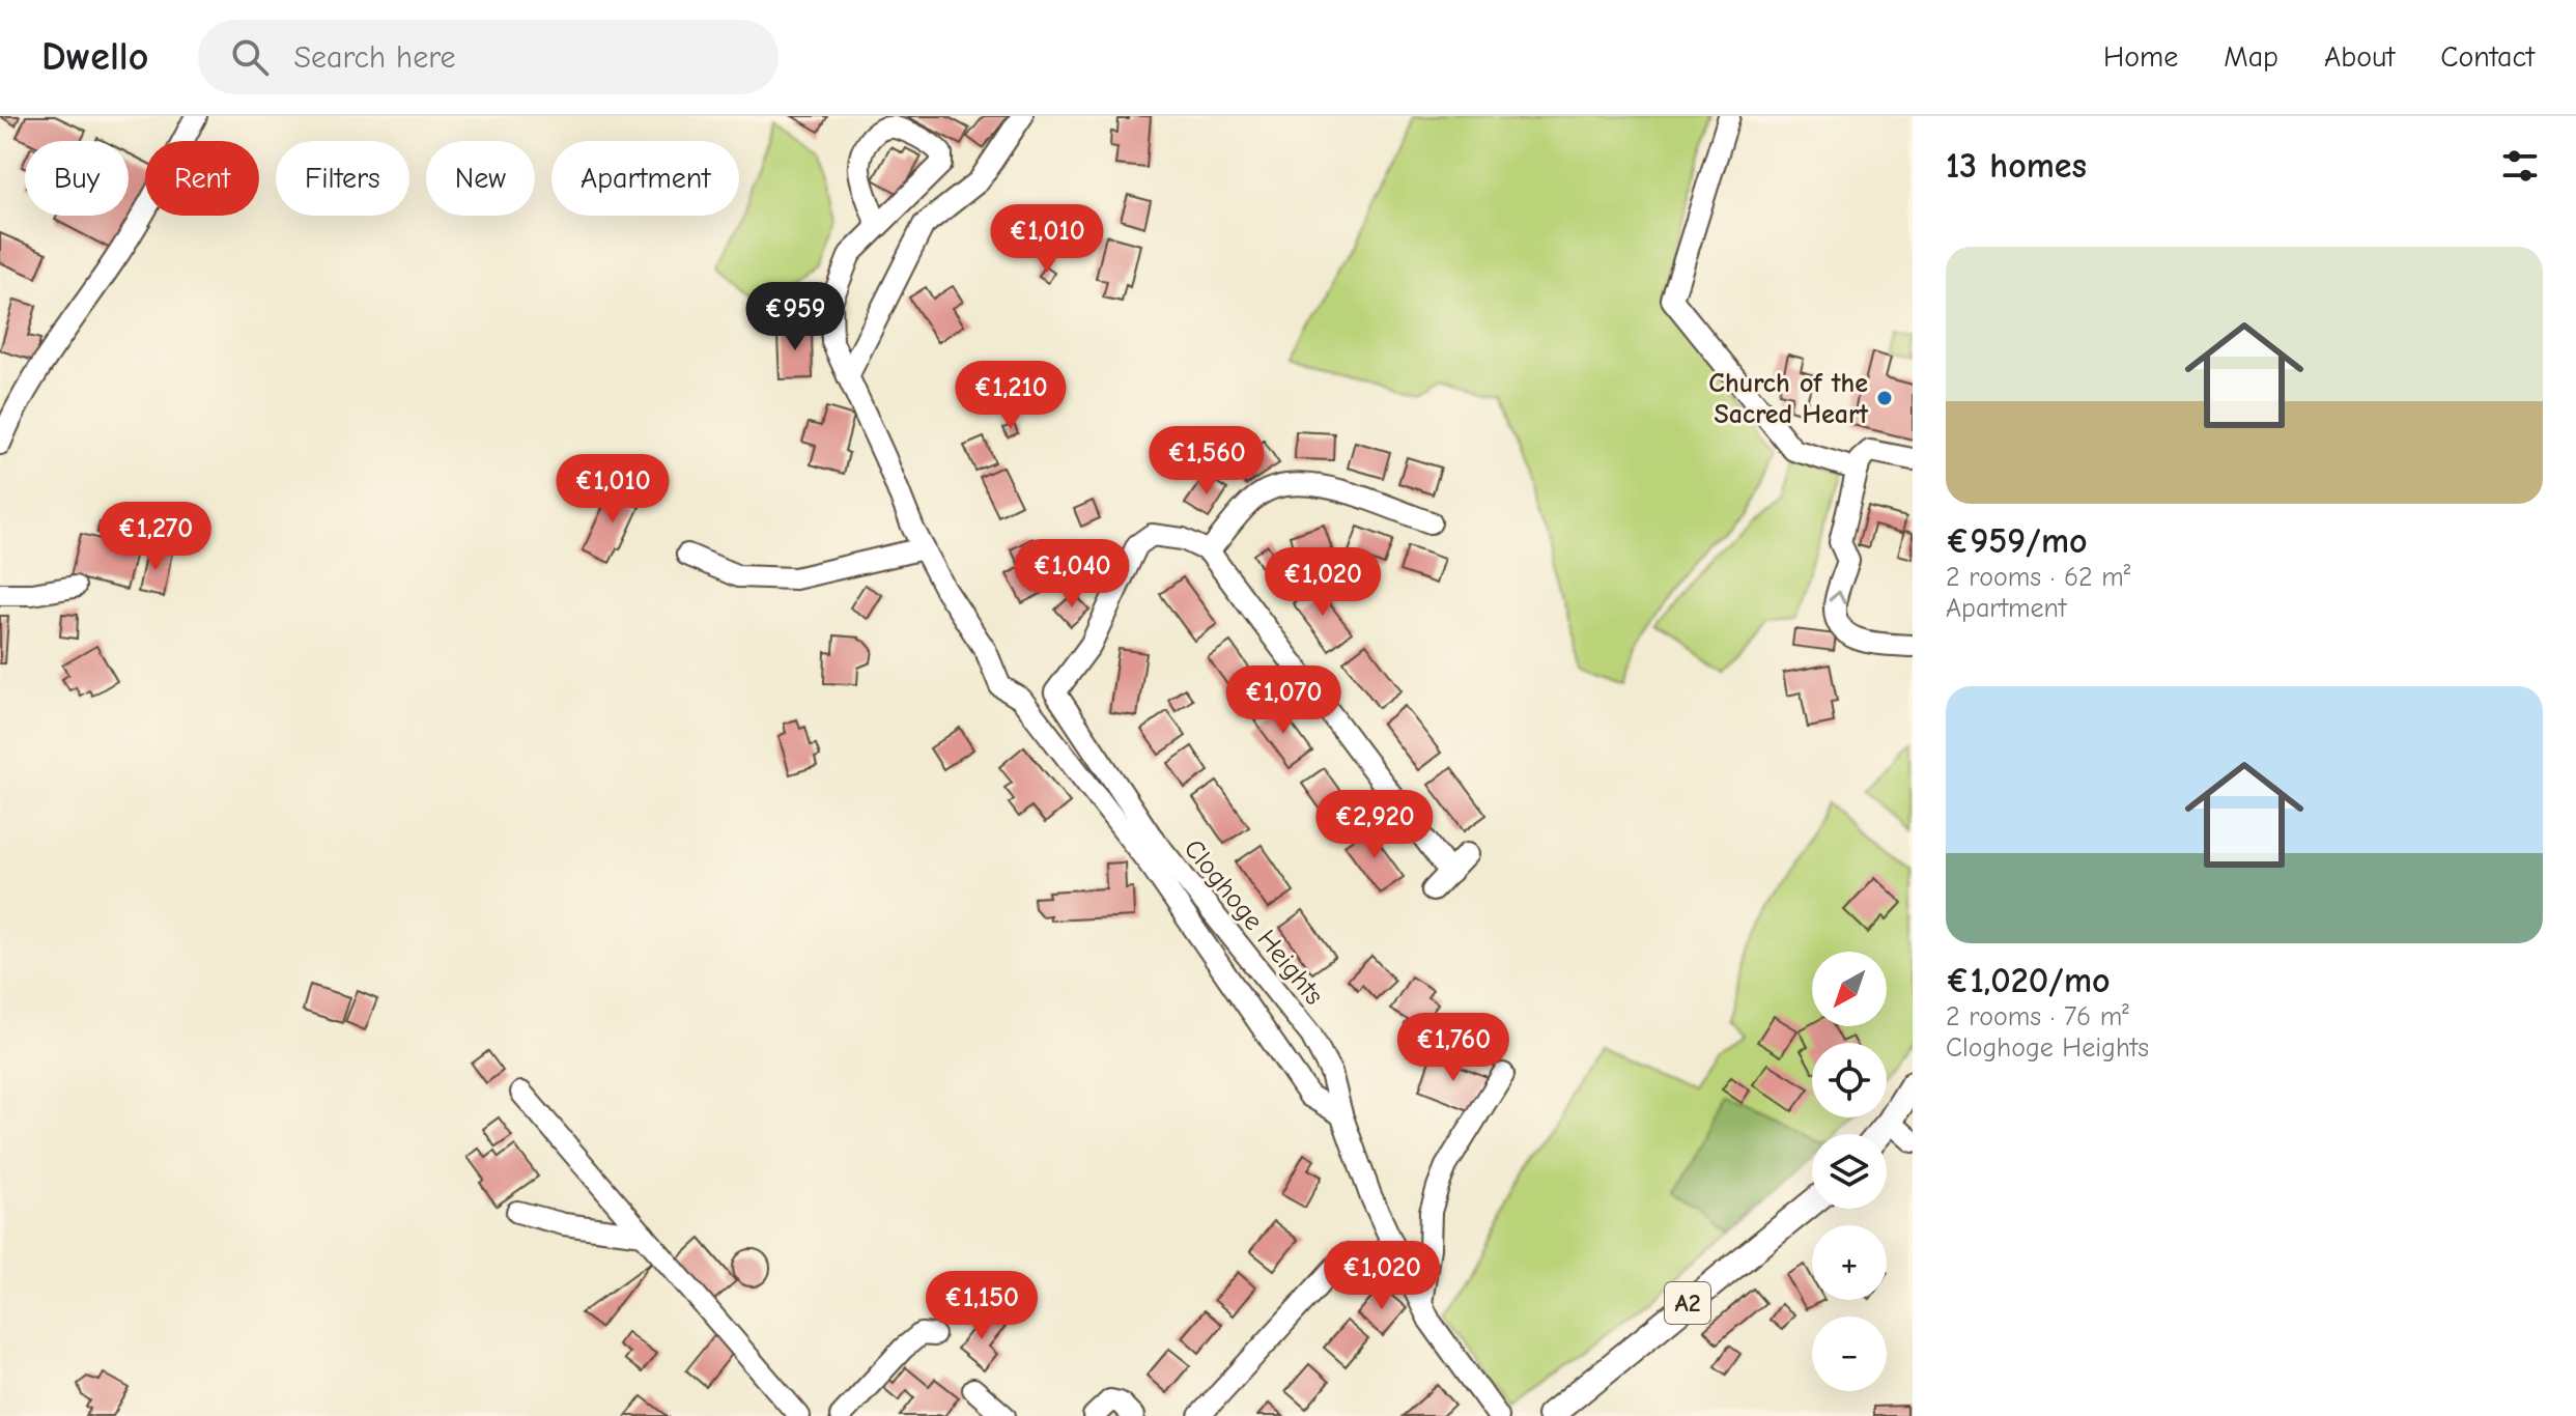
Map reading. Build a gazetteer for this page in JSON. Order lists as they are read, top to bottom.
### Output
{
  "streets": {
    "main road": ["A2"],
    "street": ["Cloghoge Heights"]
  },
  "places": ["Church of the Sacred Heart"],
  "north": "bottom left",
  "page": {
    "header": "Dwello",
    "search": "Search here",
    "nav": [
      "Home",
      "Map",
      "About",
      "Contact"
    ],
    "heading": "13 homes",
    "chip": [
      "Buy",
      "Rent",
      "Filters",
      "New",
      "Apartment"
    ],
    "price": [
      "€1,010",
      "€959",
      "€1,210",
      "€1,560",
      "€1,010",
      "€1,270",
      "€1,040",
      "€1,020",
      "€1,070",
      "€2,920",
      "€1,760",
      "€1,020",
      "€1,150"
    ],
    "list": [
      {
        "name": "€959/mo",
        "note": "2 rooms · 62 m² · Apartment"
      },
      {
        "name": "€1,020/mo",
        "note": "2 rooms · 76 m² · Cloghoge Heights"
      }
    ],
    "map_buttons": ["+", "−"]
  }
}
